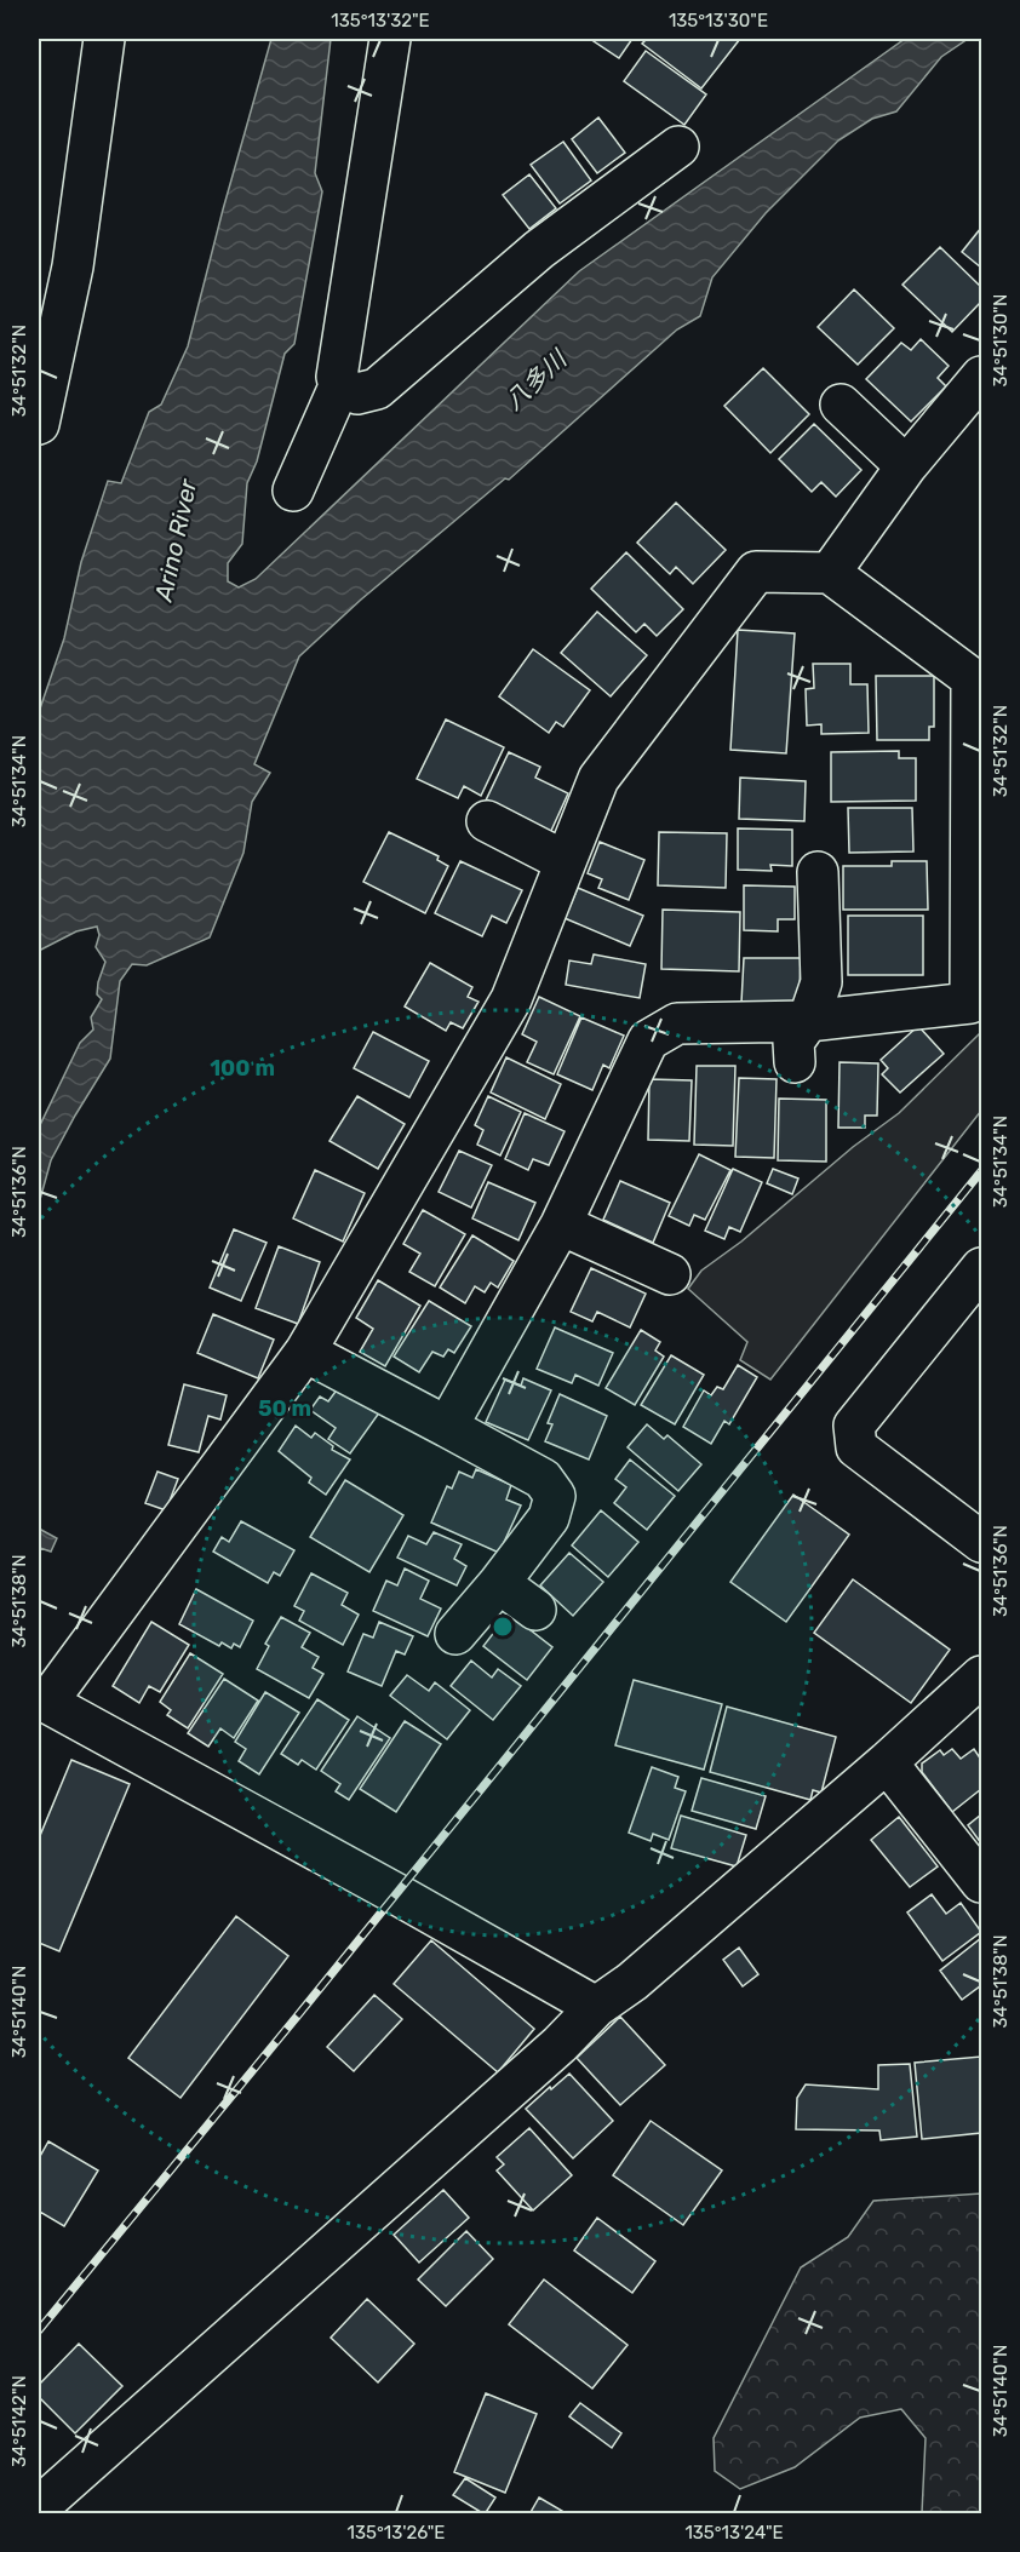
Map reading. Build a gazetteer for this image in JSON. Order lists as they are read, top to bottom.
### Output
{
  "water": ["八多川", "Arino River"],
  "coordinates": [
    "135°13'32\"E",
    "135°13'30\"E",
    "34°51'30\"N",
    "34°51'32\"N",
    "34°51'34\"N",
    "34°51'36\"N",
    "34°51'38\"N",
    "34°51'40\"N",
    "34°51'42\"N",
    "135°13'26\"E",
    "135°13'24\"E"
  ],
  "rings": ["100 m", "50 m"]
}
